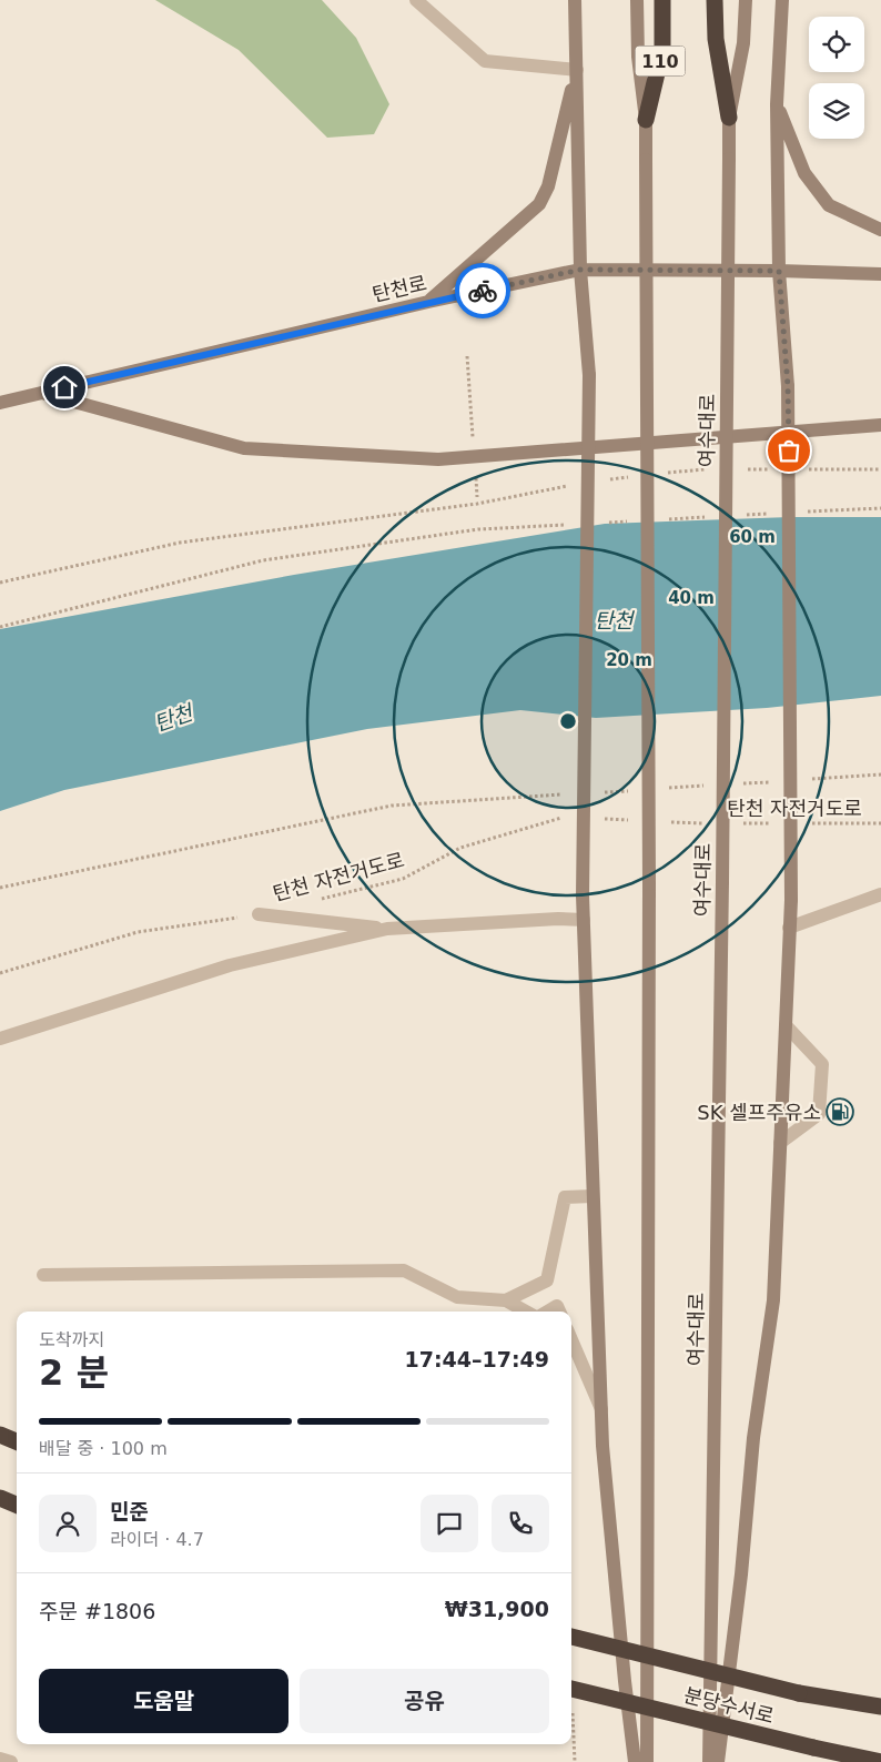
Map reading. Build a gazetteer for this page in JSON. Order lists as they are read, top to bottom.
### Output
{
  "streets": {
    "highway": ["110", "분당수서로"],
    "main road": ["탄천로", "여수대로"],
    "path": ["탄천 자전거도로"]
  },
  "water": ["탄천"],
  "places": {
    "fuel station": ["SK 셀프주유소"]
  },
  "page": {
    "heading": ["2 분", "도착까지", "17:44–17:49"],
    "panel": [
      "민준",
      "라이더 · 4.7",
      "주문 #1806",
      "₩31,900"
    ],
    "bar": "배달 중 · 100 m",
    "buttons": ["도움말", "공유"]
  },
  "rings": ["60 m", "40 m", "20 m"]
}
